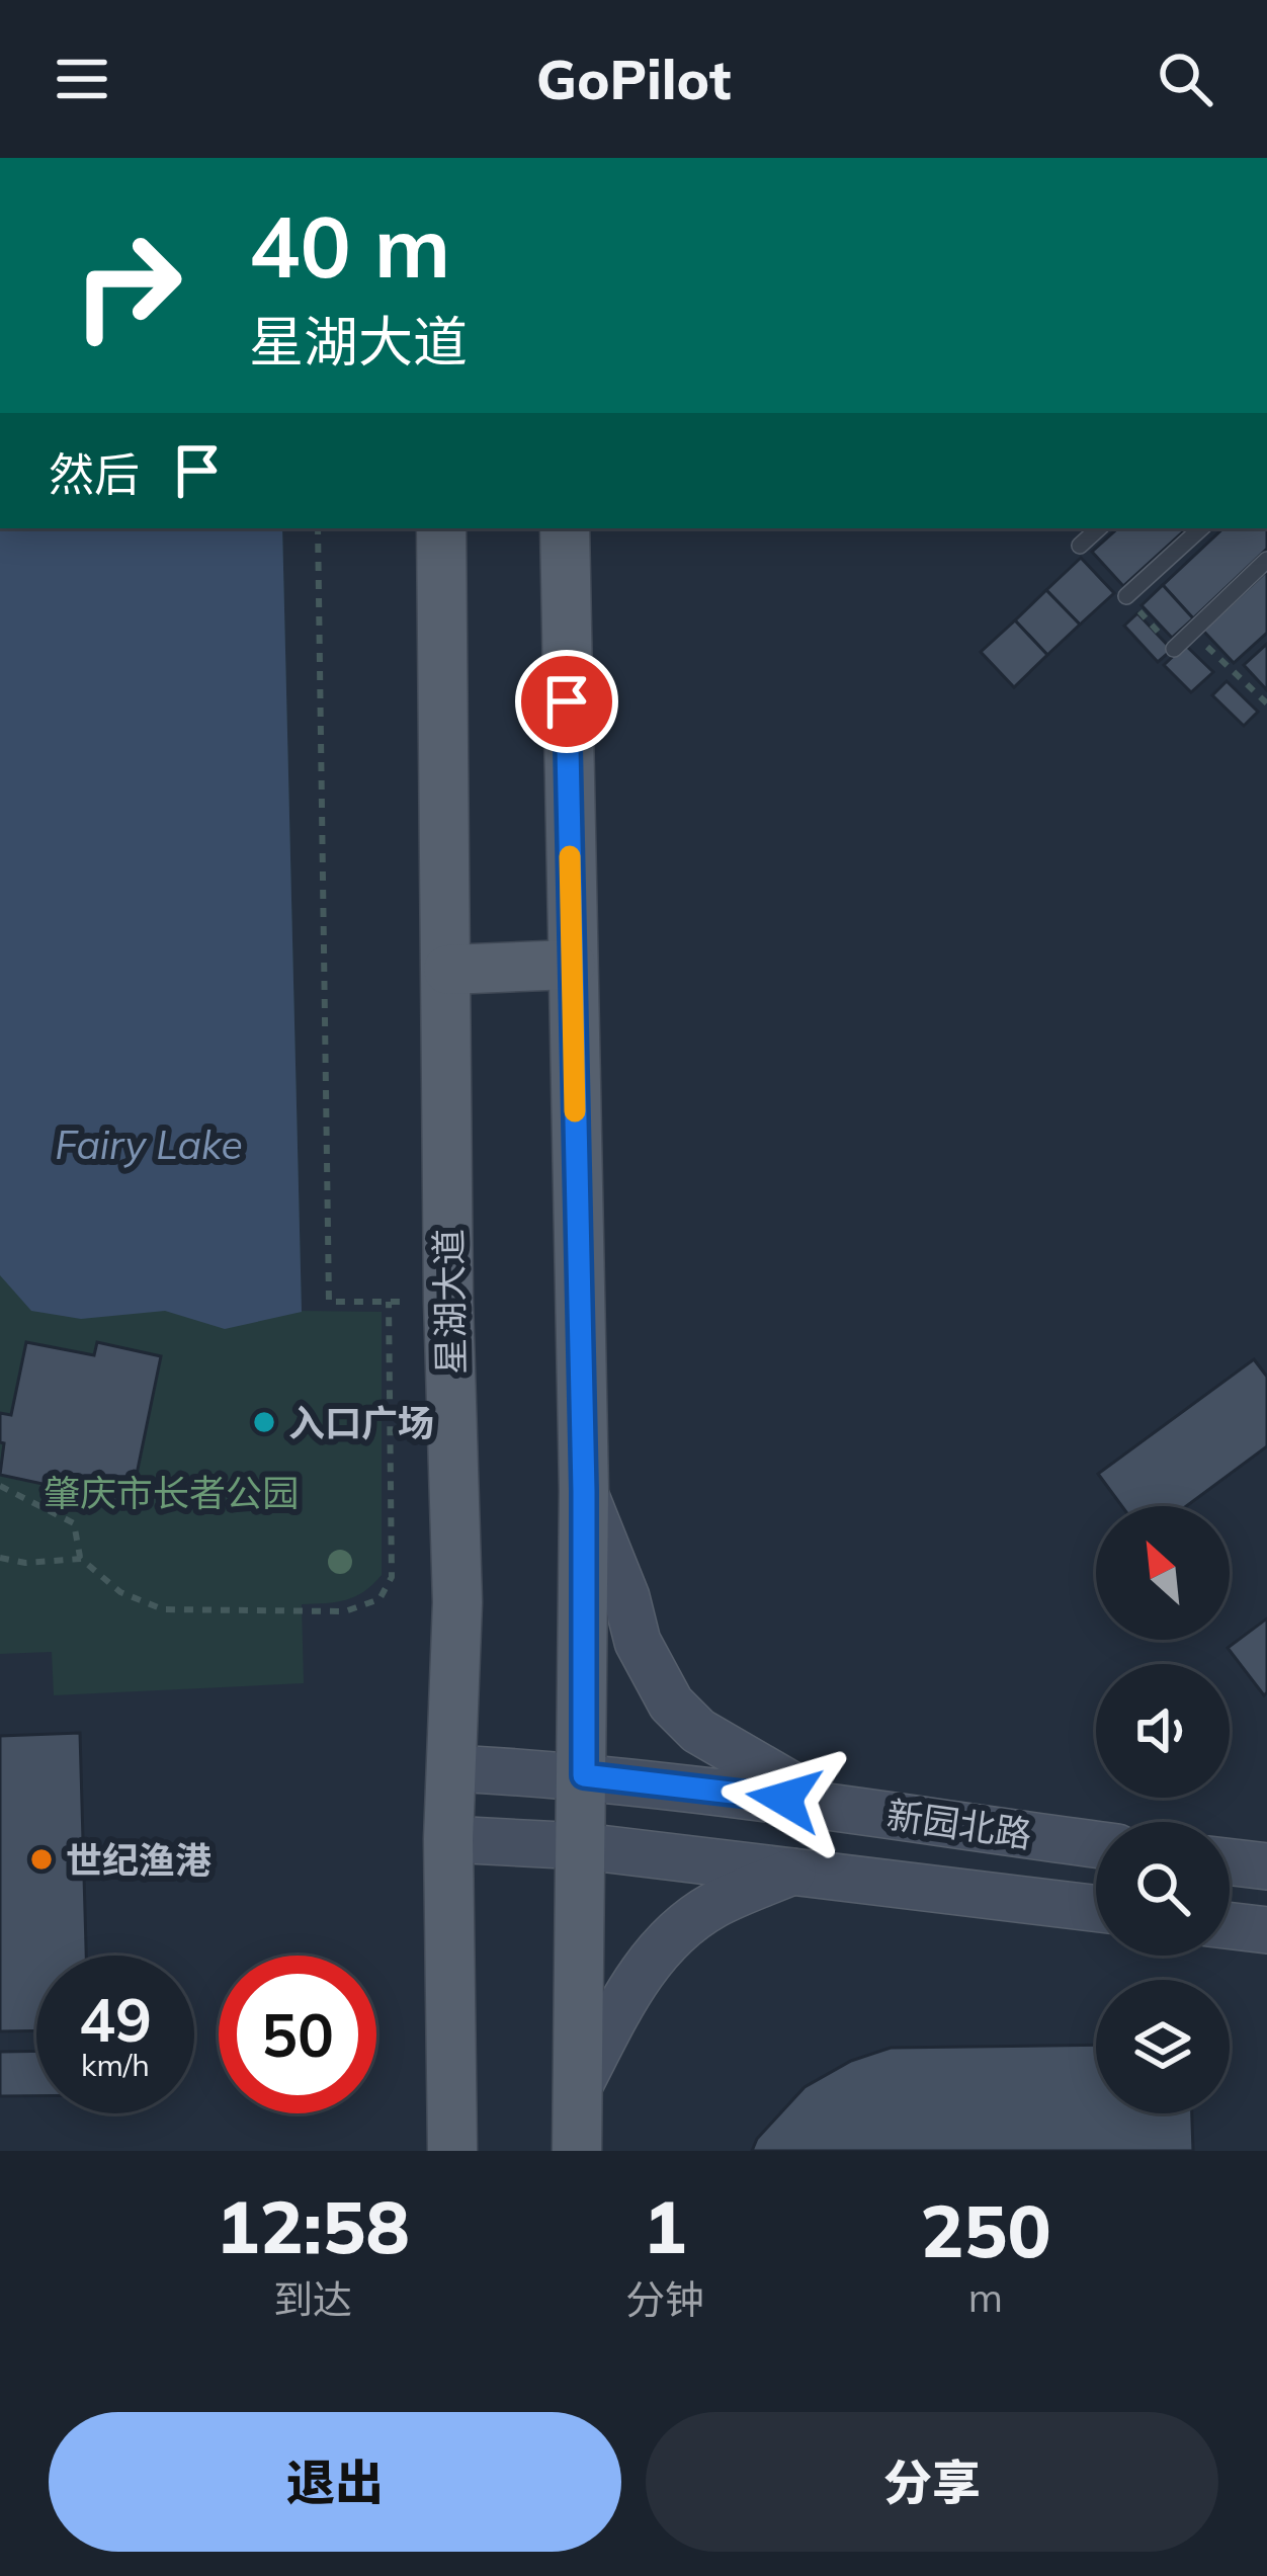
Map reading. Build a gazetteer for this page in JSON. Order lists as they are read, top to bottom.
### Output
{
  "streets": {
    "main road": ["星湖大道", "新园北路"]
  },
  "crossings": [
    ["星湖大道", "新园北路"]
  ],
  "water": ["Fairy Lake"],
  "parks": ["肇庆市长者公园"],
  "places": ["入口广场", "世纪渔港"],
  "north": "top left",
  "page": {
    "header": "GoPilot",
    "turn": ["40 m", "星湖大道"],
    "then": "然后",
    "speed": "49 km/h",
    "limit": "50",
    "eta": [
      "12:58",
      "到达",
      "1",
      "分钟",
      "250",
      "m"
    ],
    "buttons": ["退出", "分享"]
  }
}
